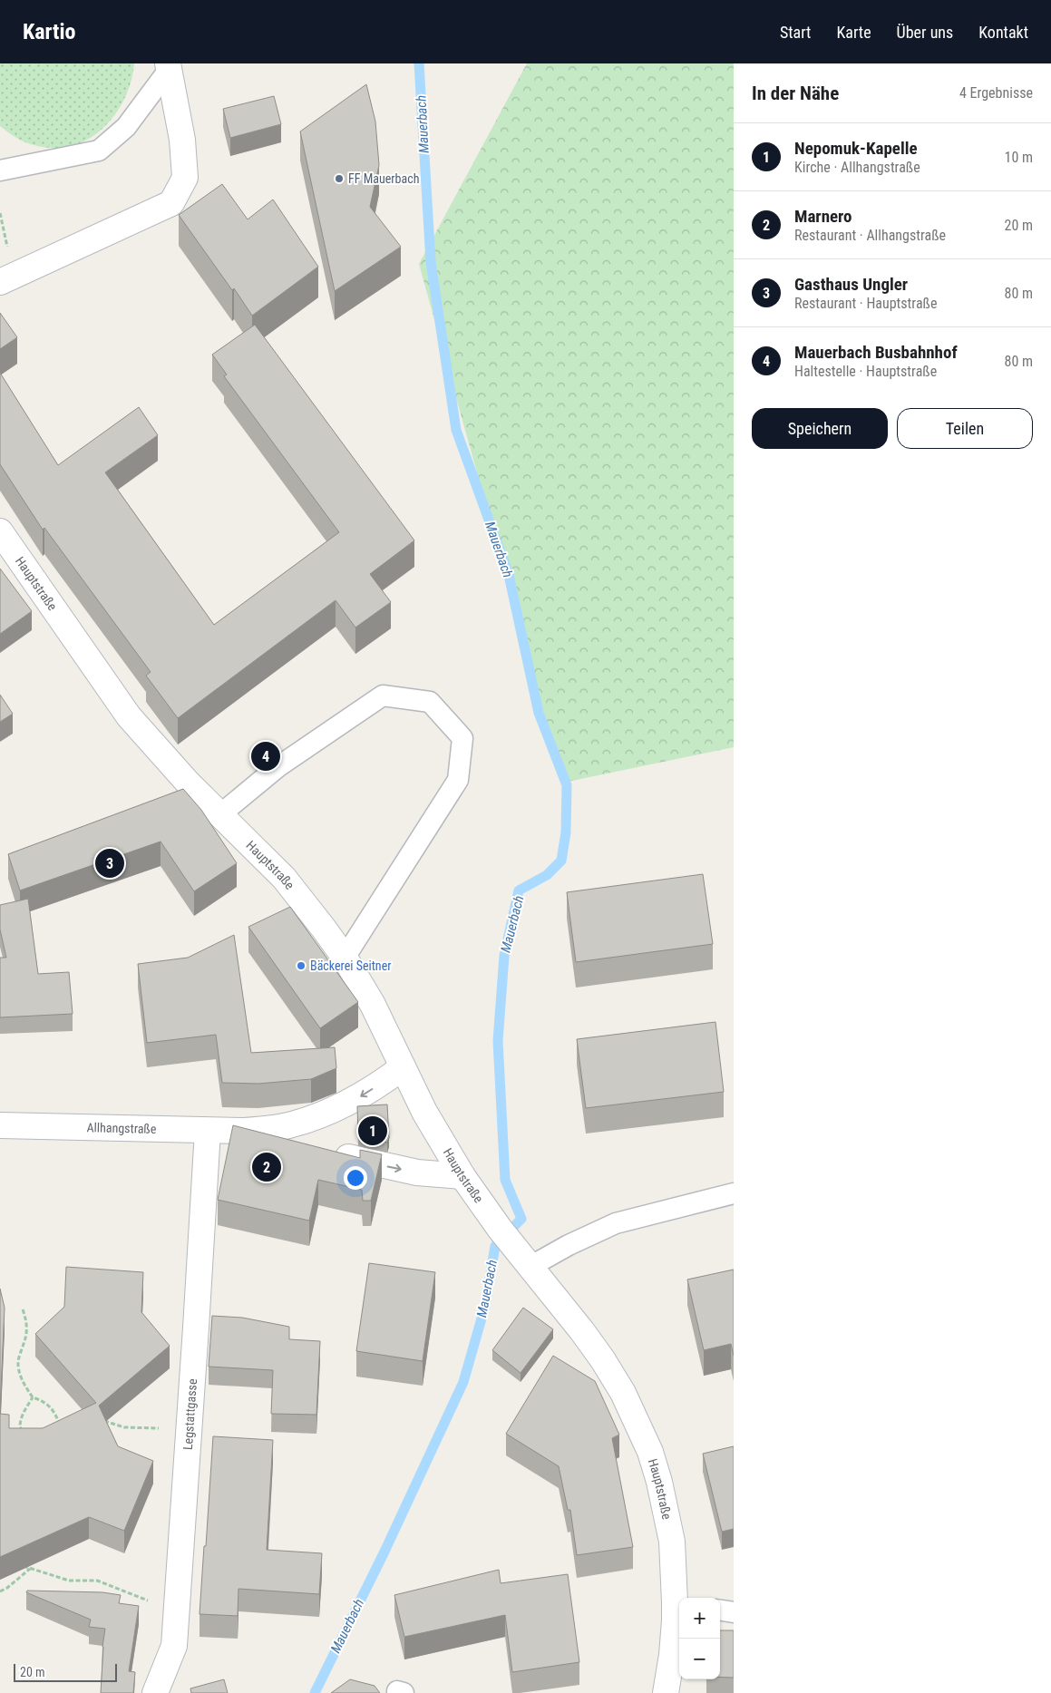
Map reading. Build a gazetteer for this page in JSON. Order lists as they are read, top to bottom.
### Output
{
  "streets": {
    "street": ["Hauptstraße", "Allhangstraße", "Legstattgasse"]
  },
  "crossings": [
    ["Hauptstraße", "Allhangstraße"],
    ["Allhangstraße", "Legstattgasse"]
  ],
  "one_way": ["Allhangstraße"],
  "water": ["Mauerbach"],
  "places": ["FF Mauerbach", "Bäckerei Seitner"],
  "scale_bar": "20 m",
  "page": {
    "header": "Kartio",
    "nav": [
      "Start",
      "Karte",
      "Über uns",
      "Kontakt"
    ],
    "heading": ["In der Nähe", "4 Ergebnisse"],
    "list": [
      {
        "mark": "1",
        "name": "Nepomuk-Kapelle",
        "note": "Kirche · Allhangstraße",
        "value": "10 m"
      },
      {
        "mark": "2",
        "name": "Marnero",
        "note": "Restaurant · Allhangstraße",
        "value": "20 m"
      },
      {
        "mark": "3",
        "name": "Gasthaus Ungler",
        "note": "Restaurant · Hauptstraße",
        "value": "80 m"
      },
      {
        "mark": "4",
        "name": "Mauerbach Busbahnhof",
        "note": "Haltestelle · Hauptstraße",
        "value": "80 m"
      }
    ],
    "buttons": ["Speichern", "Teilen"],
    "pins": [
      "4",
      "3",
      "1",
      "2"
    ],
    "map_buttons": ["+", "−"],
    "scale": "20 m"
  }
}
